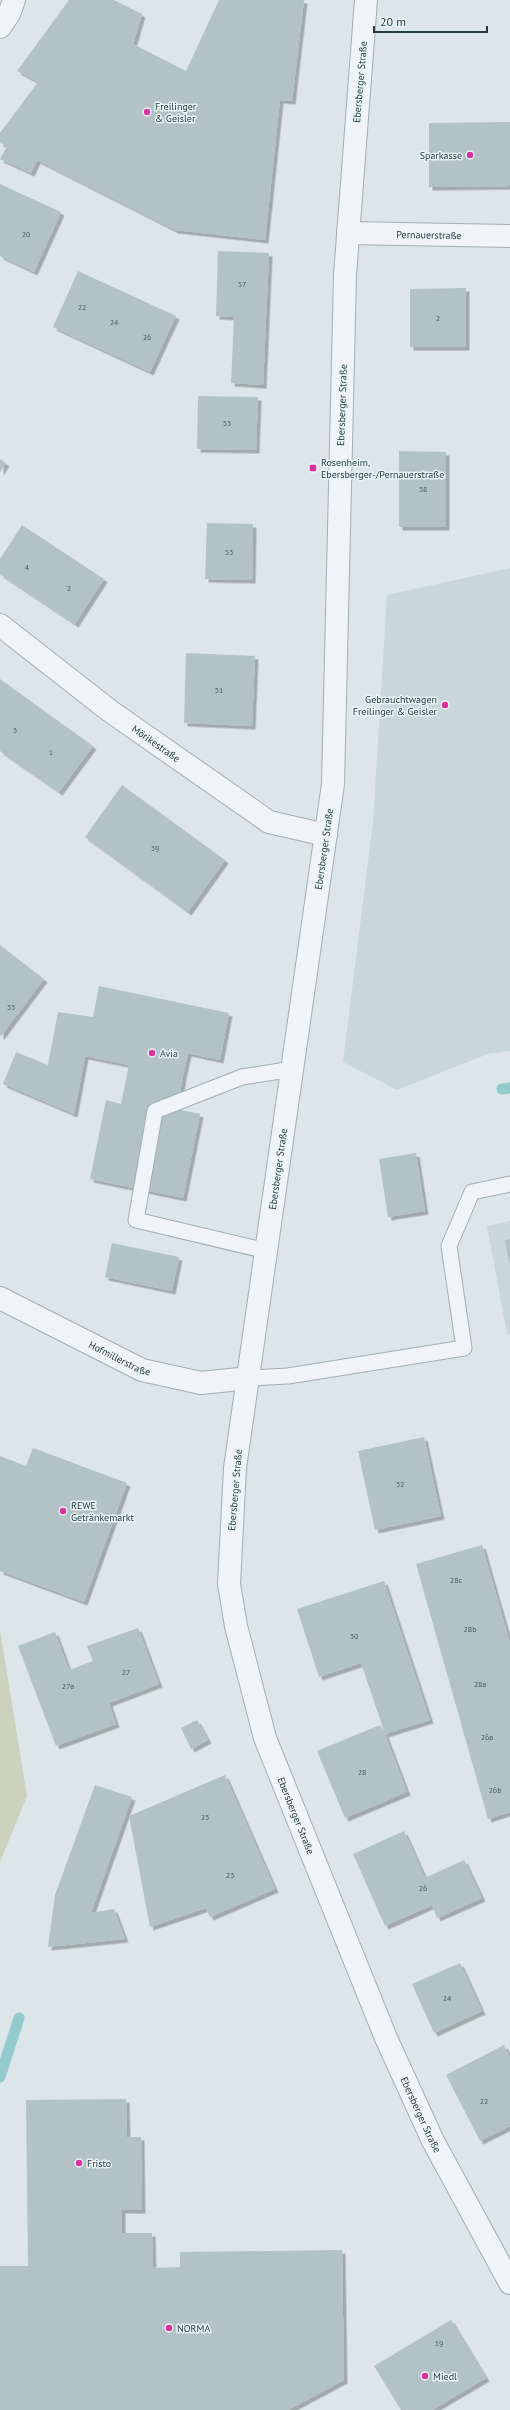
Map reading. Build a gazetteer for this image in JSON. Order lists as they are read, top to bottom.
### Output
{
  "streets": {
    "street": [
      "Ebersberger Straße",
      "Pernauerstraße",
      "Mörikestraße",
      "Hofmillerstraße"
    ]
  },
  "crossings": [
    ["Ebersberger Straße", "Pernauerstraße"],
    ["Ebersberger Straße", "Mörikestraße"],
    ["Ebersberger Straße", "Hofmillerstraße"]
  ],
  "places": {
    "other": [
      "Freilinger & Geisler",
      "Sparkasse",
      "Gebrauchtwagen Freilinger & Geisler",
      "Avia",
      "REWE Getränkemarkt",
      "Fristo",
      "NORMA",
      "Miedl"
    ],
    "transit": ["Rosenheim, Ebersberger-/Pernauerstraße"]
  },
  "house_numbers": [
    "20",
    "57",
    "22",
    "2",
    "24",
    "26",
    "55",
    "38",
    "53",
    "4",
    "2",
    "51",
    "3",
    "1",
    "39",
    "35",
    "32",
    "28c",
    "28b",
    "30",
    "27",
    "28a",
    "27a",
    "26a",
    "28",
    "26b",
    "25",
    "23",
    "26",
    "24",
    "22",
    "19"
  ],
  "scale_bar": "20 m"
}
